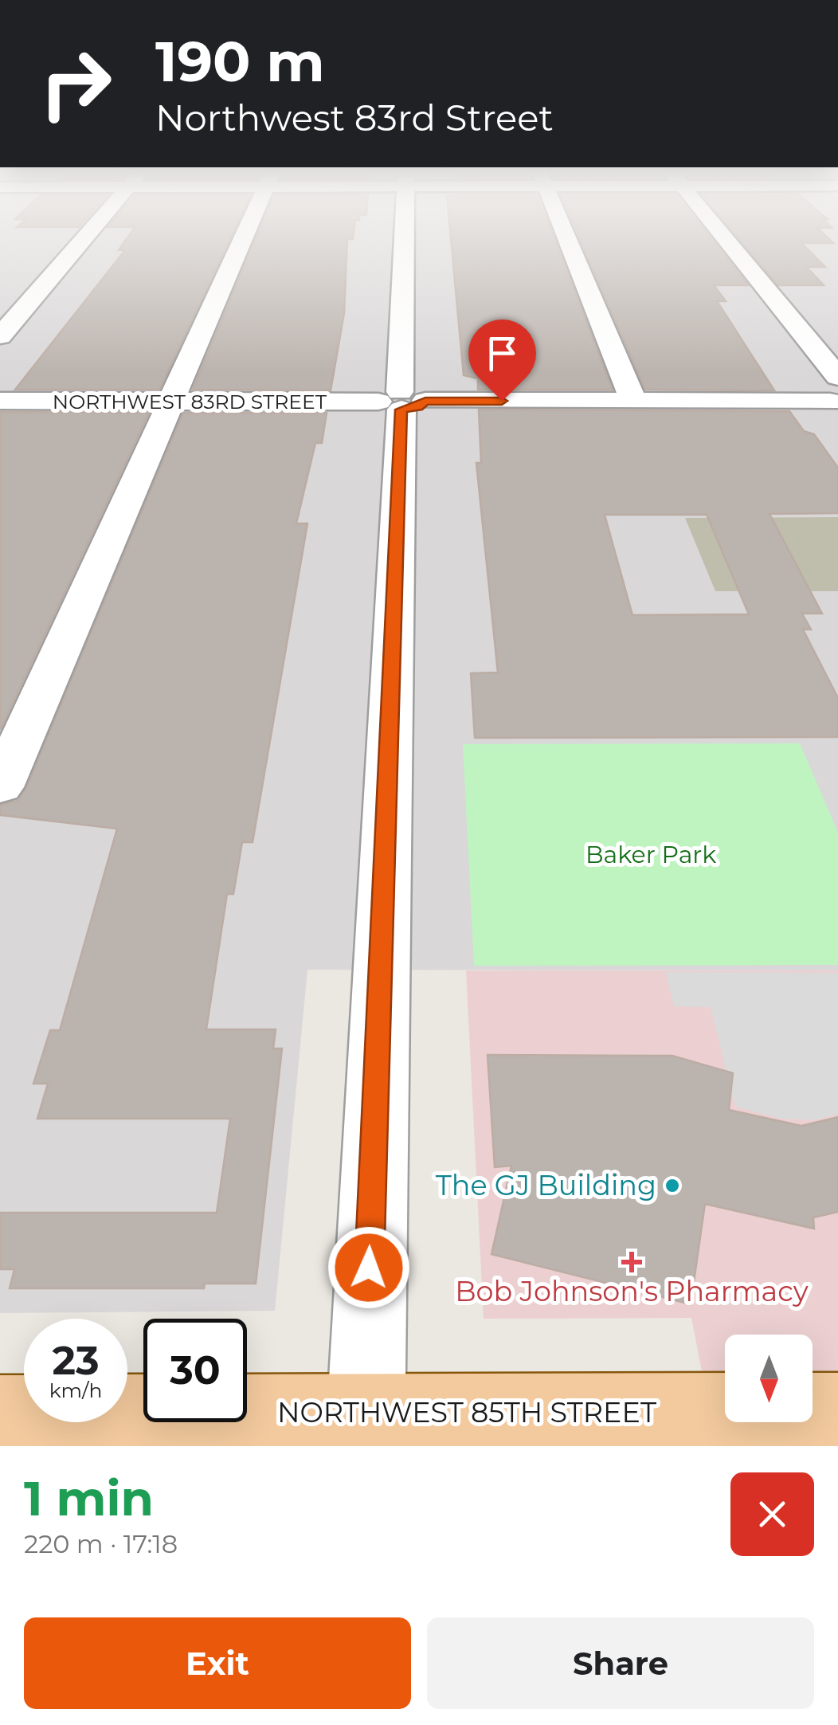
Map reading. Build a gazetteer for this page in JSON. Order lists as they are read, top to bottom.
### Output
{
  "streets": {
    "main road": ["NORTHWEST 85TH STREET"],
    "street": ["NORTHWEST 83RD STREET"]
  },
  "parks": ["Baker Park"],
  "places": {
    "other": ["The GJ Building"],
    "health": ["Bob Johnson's Pharmacy"]
  },
  "north": "bottom",
  "page": {
    "turn": ["190 m", "Northwest 83rd Street"],
    "speed": "23 km/h",
    "limit": "30",
    "heading": ["1 min", "220 m · 17:18"],
    "buttons": ["Exit", "Share"]
  }
}
